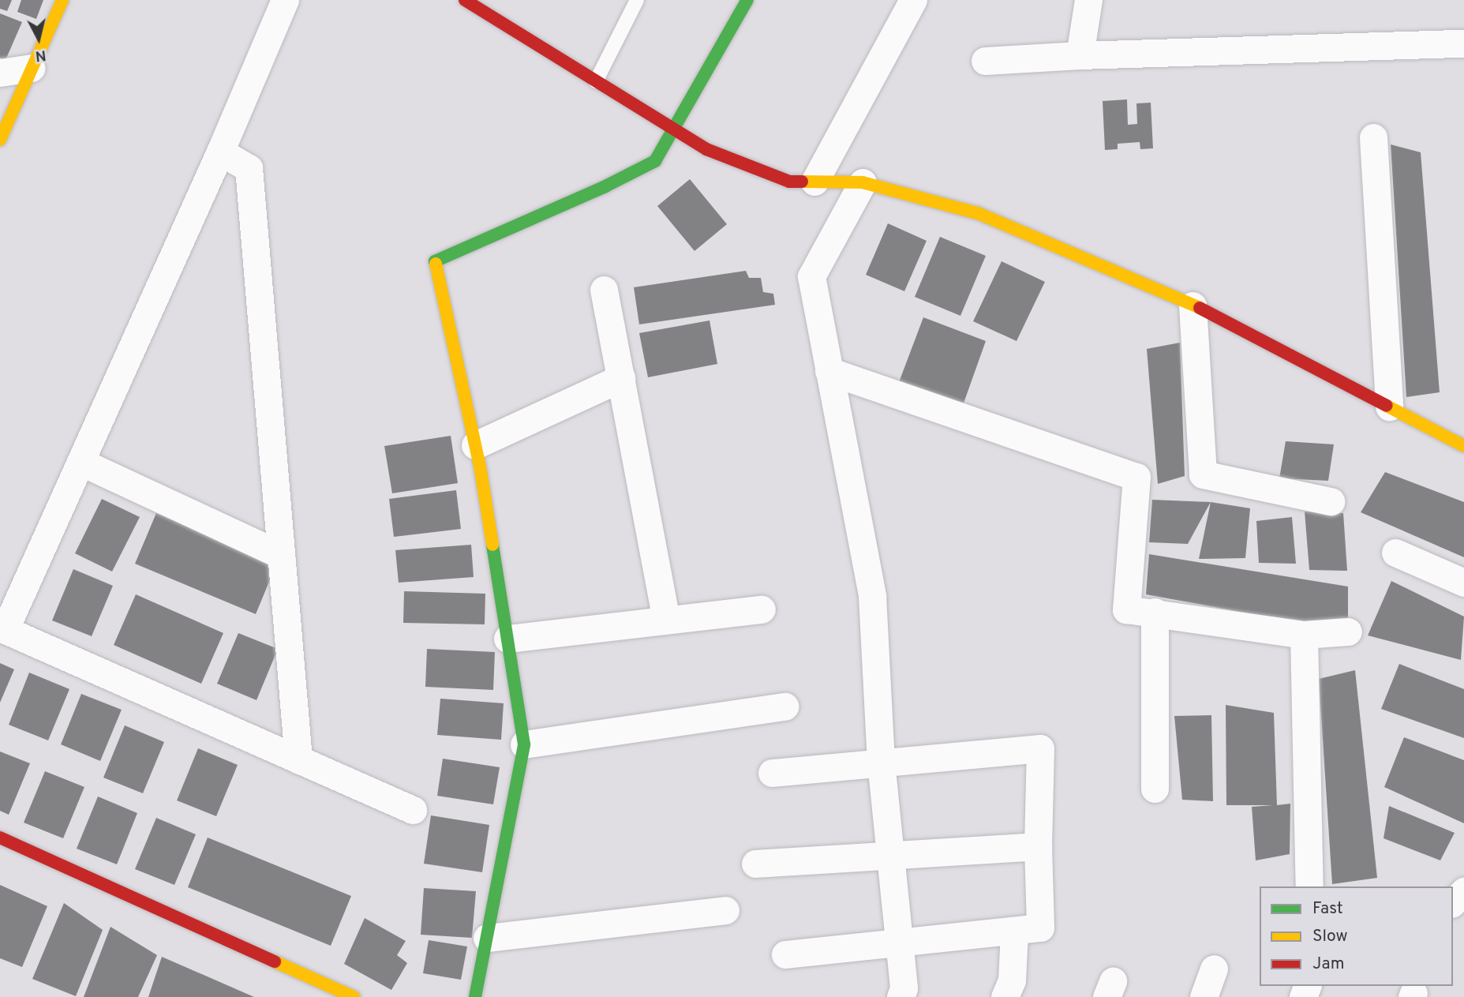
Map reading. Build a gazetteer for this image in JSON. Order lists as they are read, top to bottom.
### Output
{
  "legend": ["Fast", "Slow", "Jam"],
  "north": "bottom"
}
